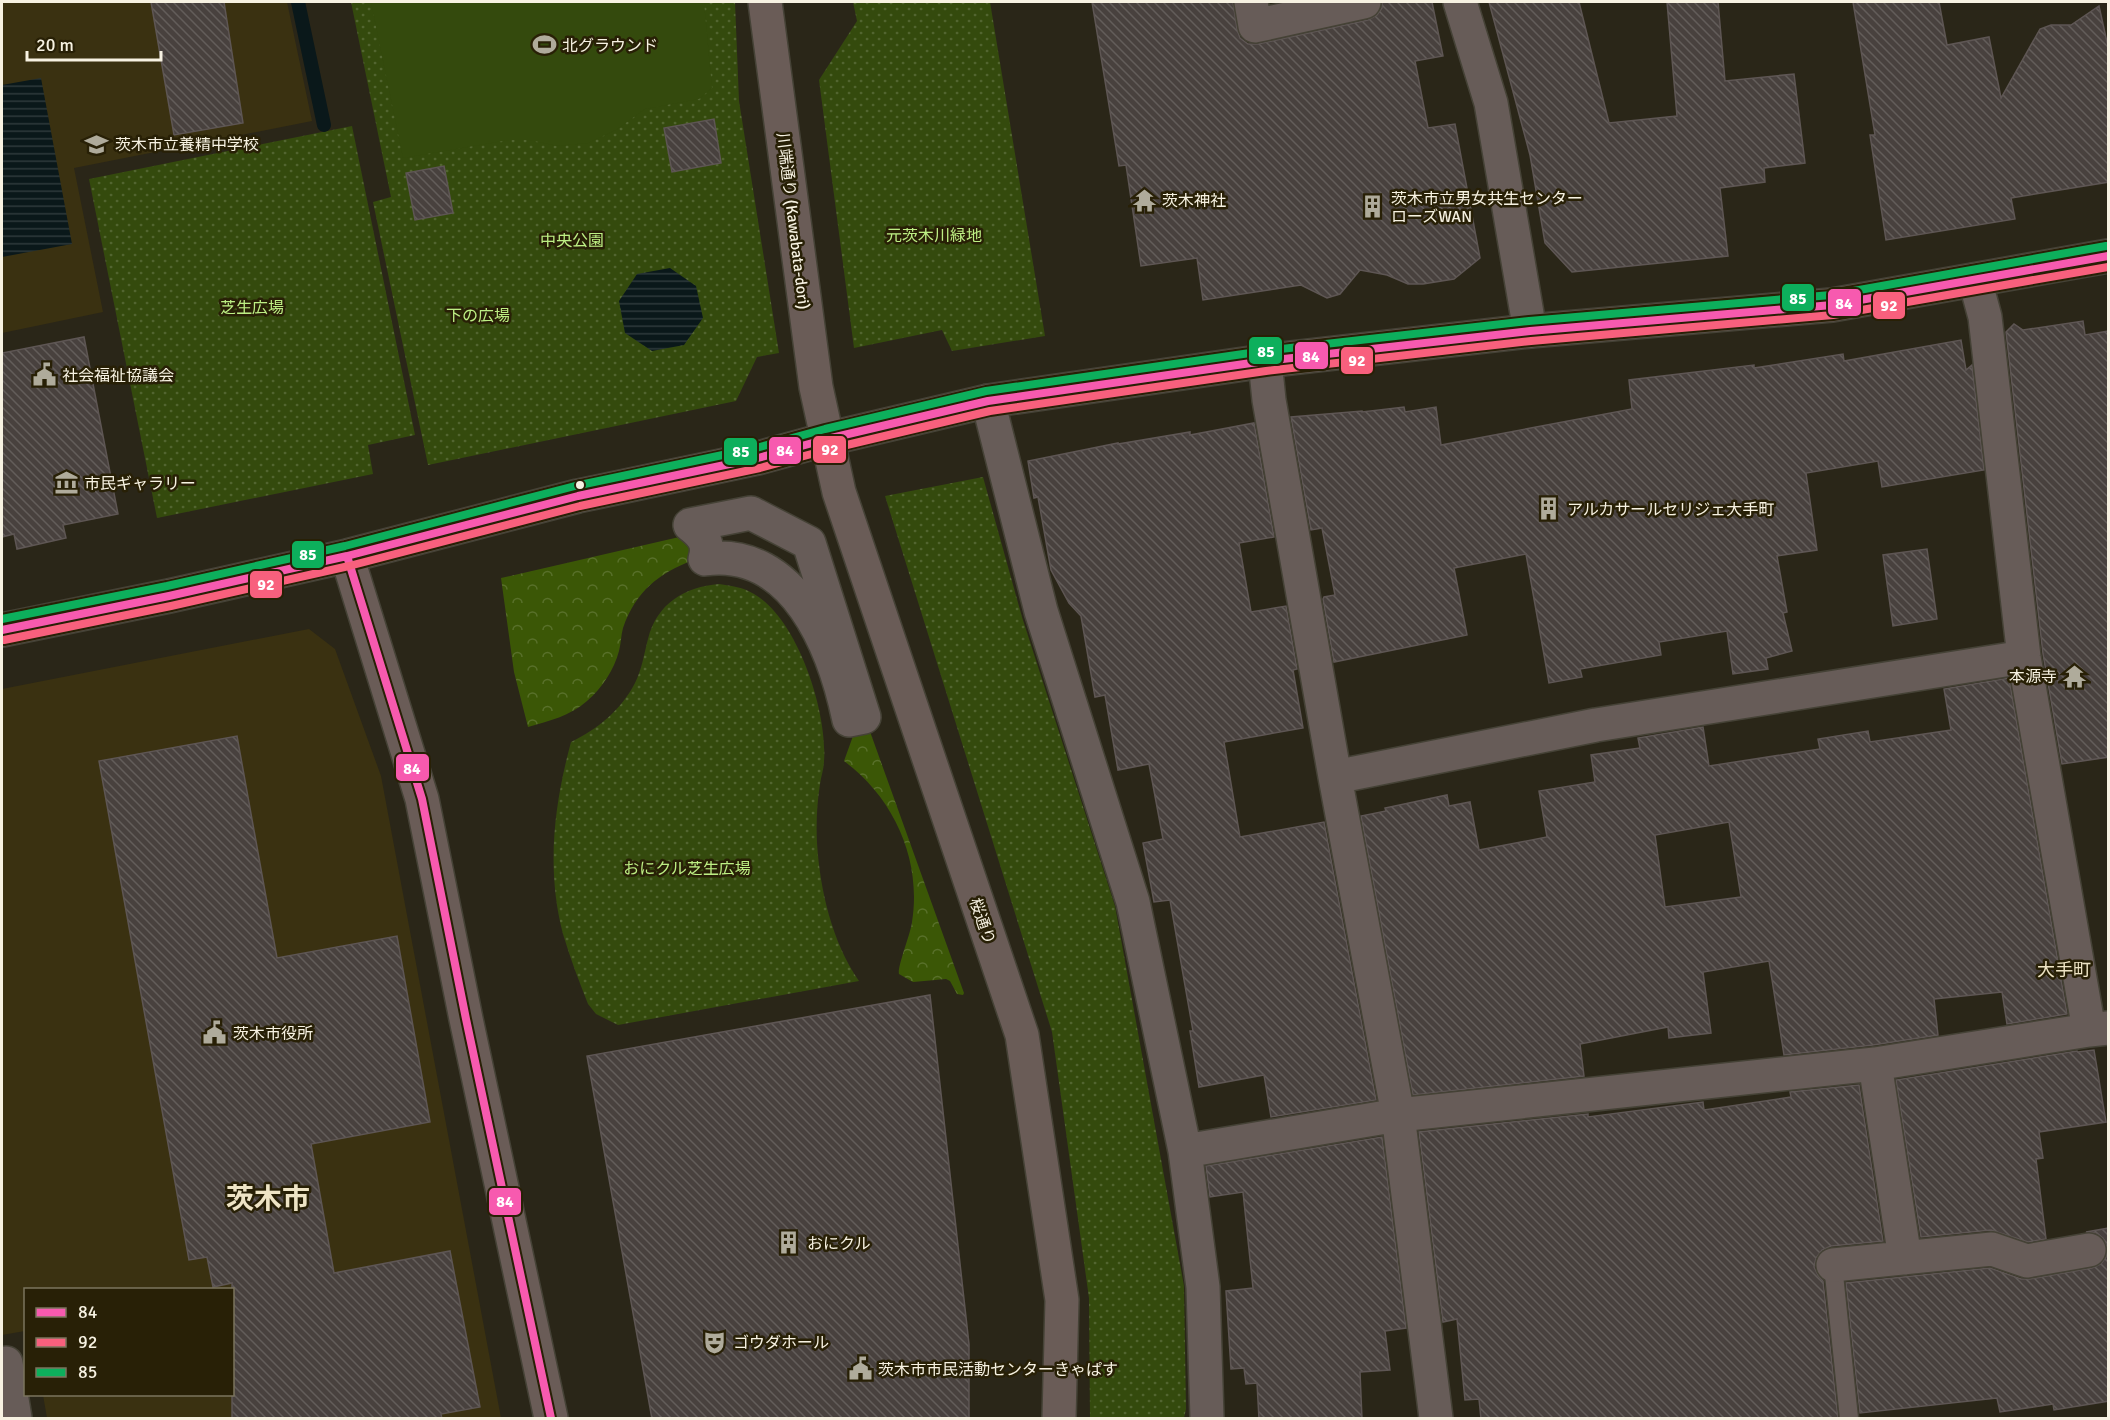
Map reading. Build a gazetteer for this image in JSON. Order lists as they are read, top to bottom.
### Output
{
  "streets": {
    "street": ["川端通り (Kawabata-dori)", "桜通り"]
  },
  "crossings": [
    ["川端通り (Kawabata-dori)", "桜通り"]
  ],
  "districts": ["大手町", "茨木市"],
  "parks": [
    "元茨木川緑地",
    "中央公園",
    "芝生広場",
    "下の広場",
    "おにクル芝生広場"
  ],
  "places": {
    "sports": ["北グラウンド"],
    "school or university": ["茨木市立養精中学校"],
    "temple": ["茨木神社", "本源寺"],
    "building": ["茨木市立男女共生センター ローズWAN", "アルカサールセリジェ大手町", "おにクル"],
    "public building": ["社会福祉協議会", "茨木市役所", "茨木市市民活動センターきゃぱす"],
    "museum": ["市民ギャラリー"],
    "theatre": ["ゴウダホール"]
  },
  "lines": ["transit line 85", "transit line 84", "transit line 92"],
  "legend": ["84", "92", "85"],
  "scale_bar": "20 m"
}
